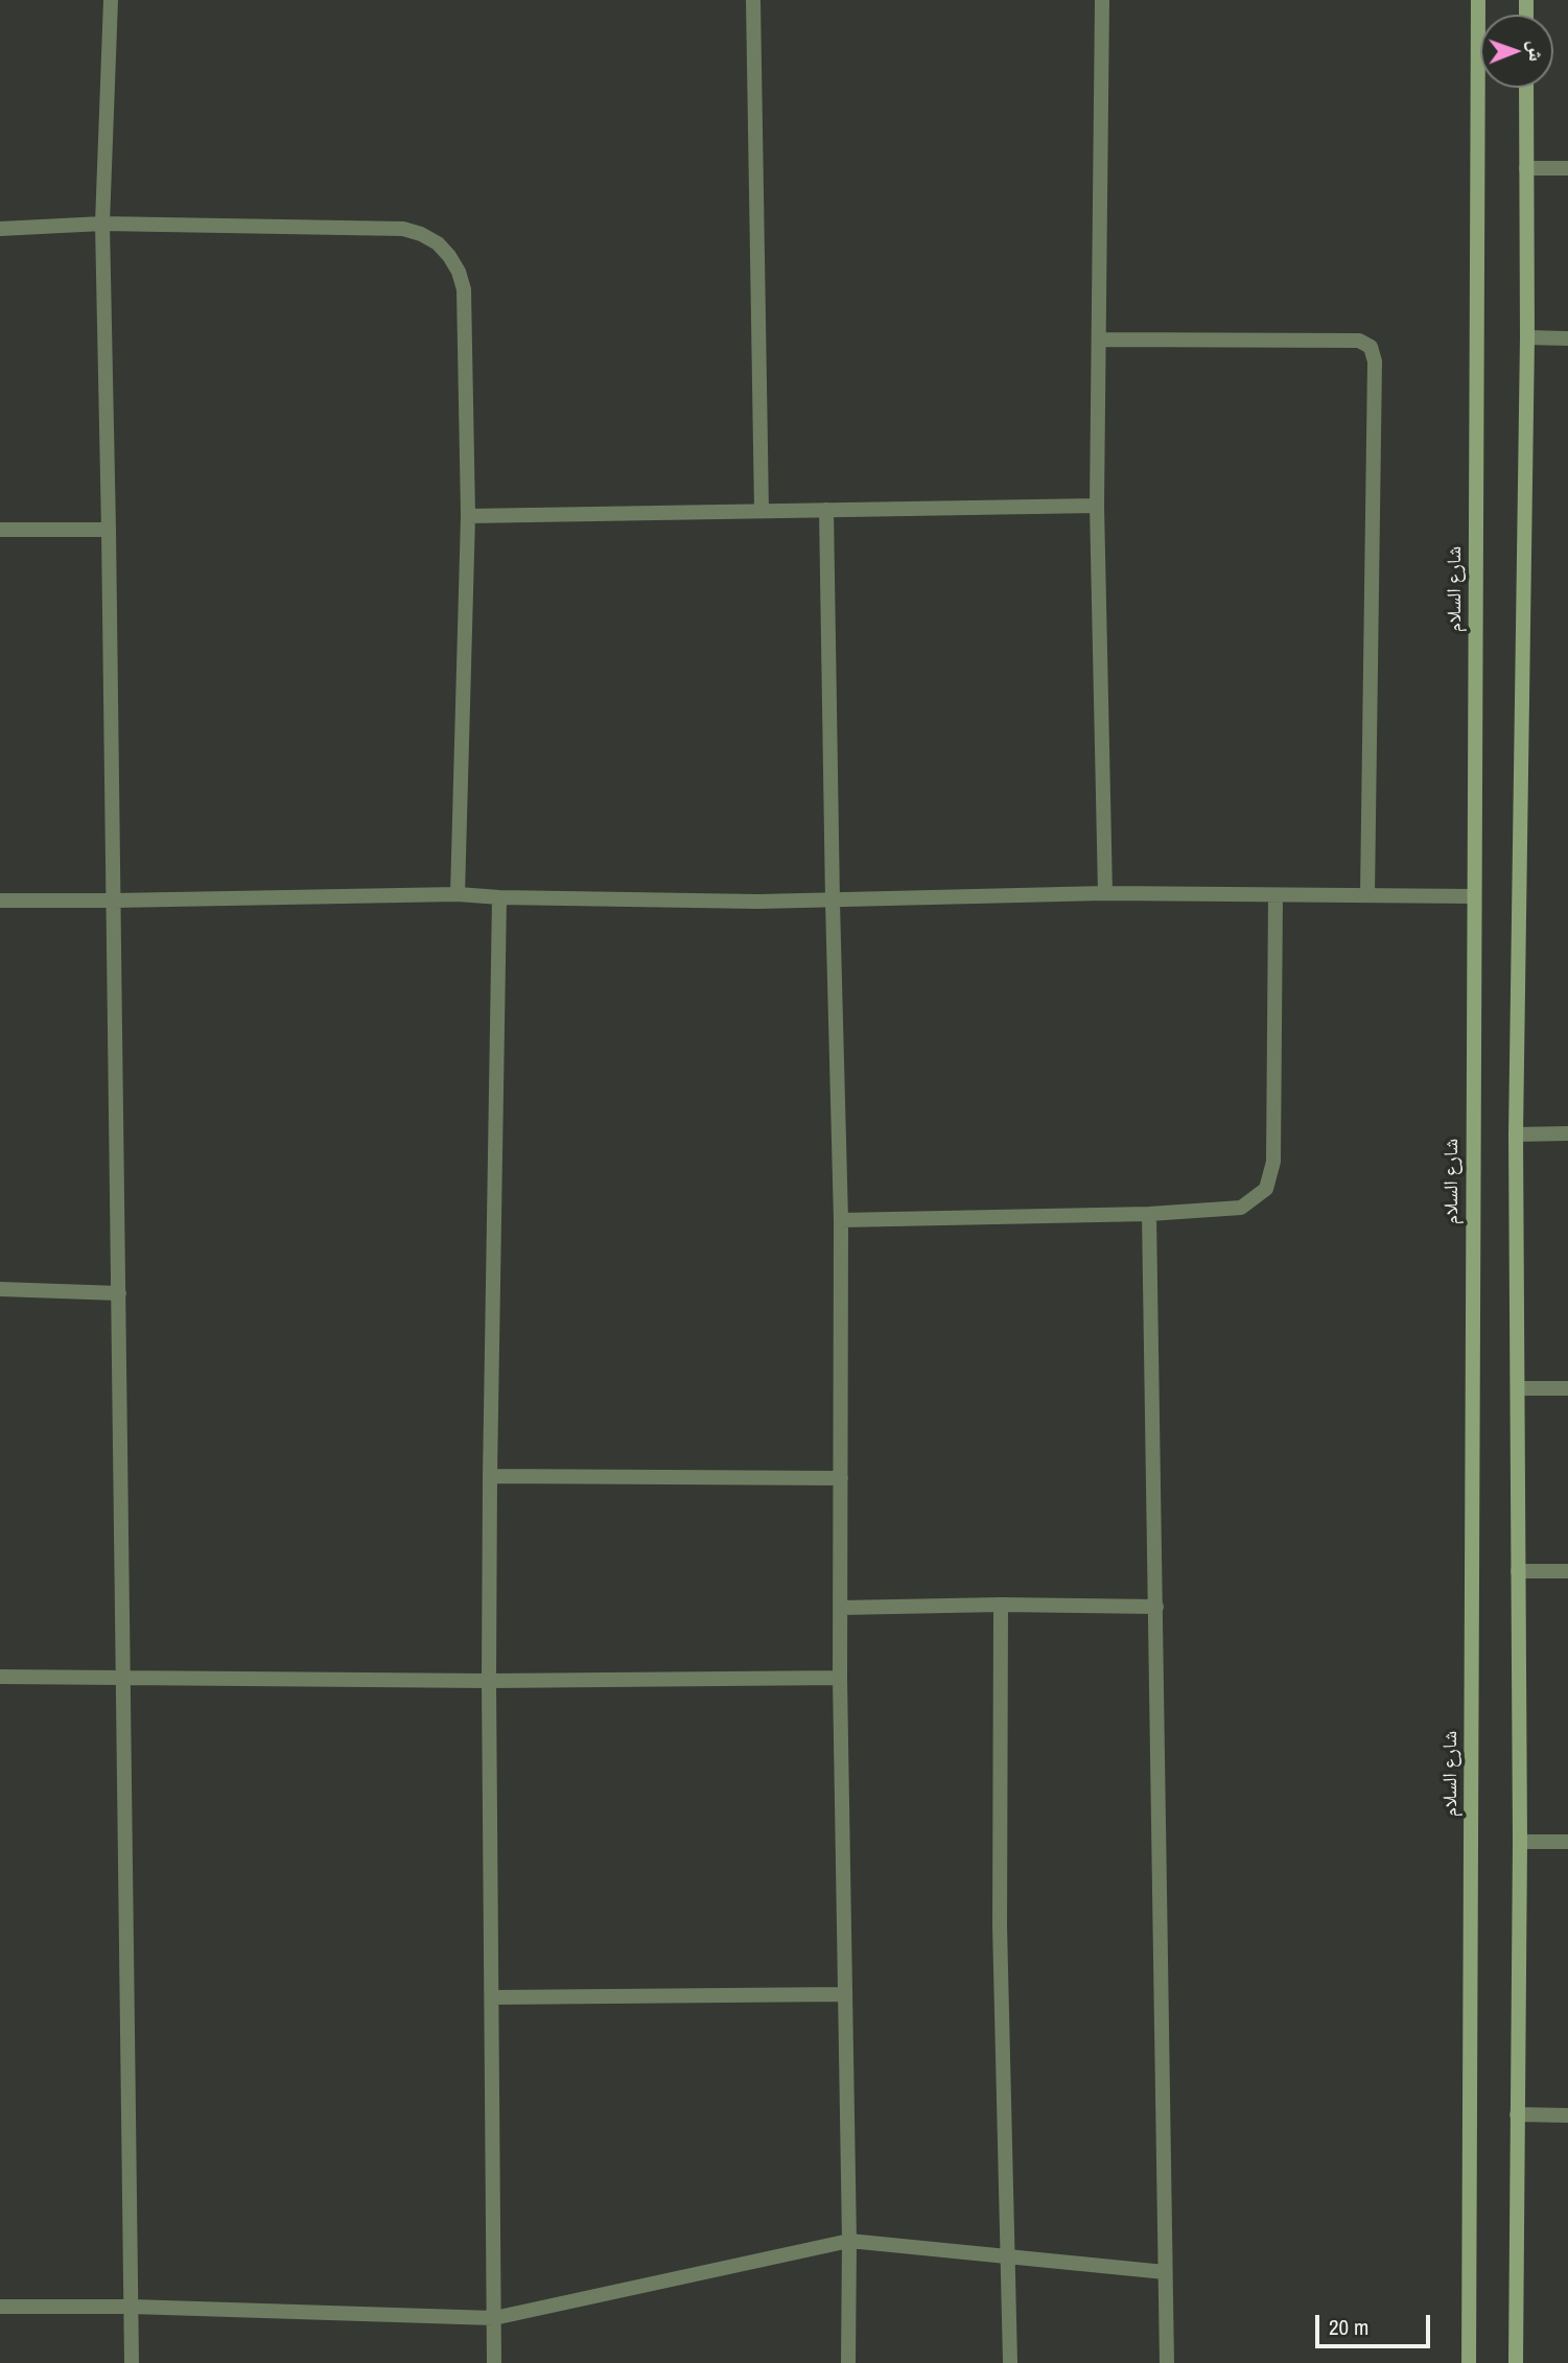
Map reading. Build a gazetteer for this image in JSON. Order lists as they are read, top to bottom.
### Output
{
  "streets": {
    "main road": ["شارع السلام"]
  },
  "scale_bar": "20 m",
  "north": "right"
}
